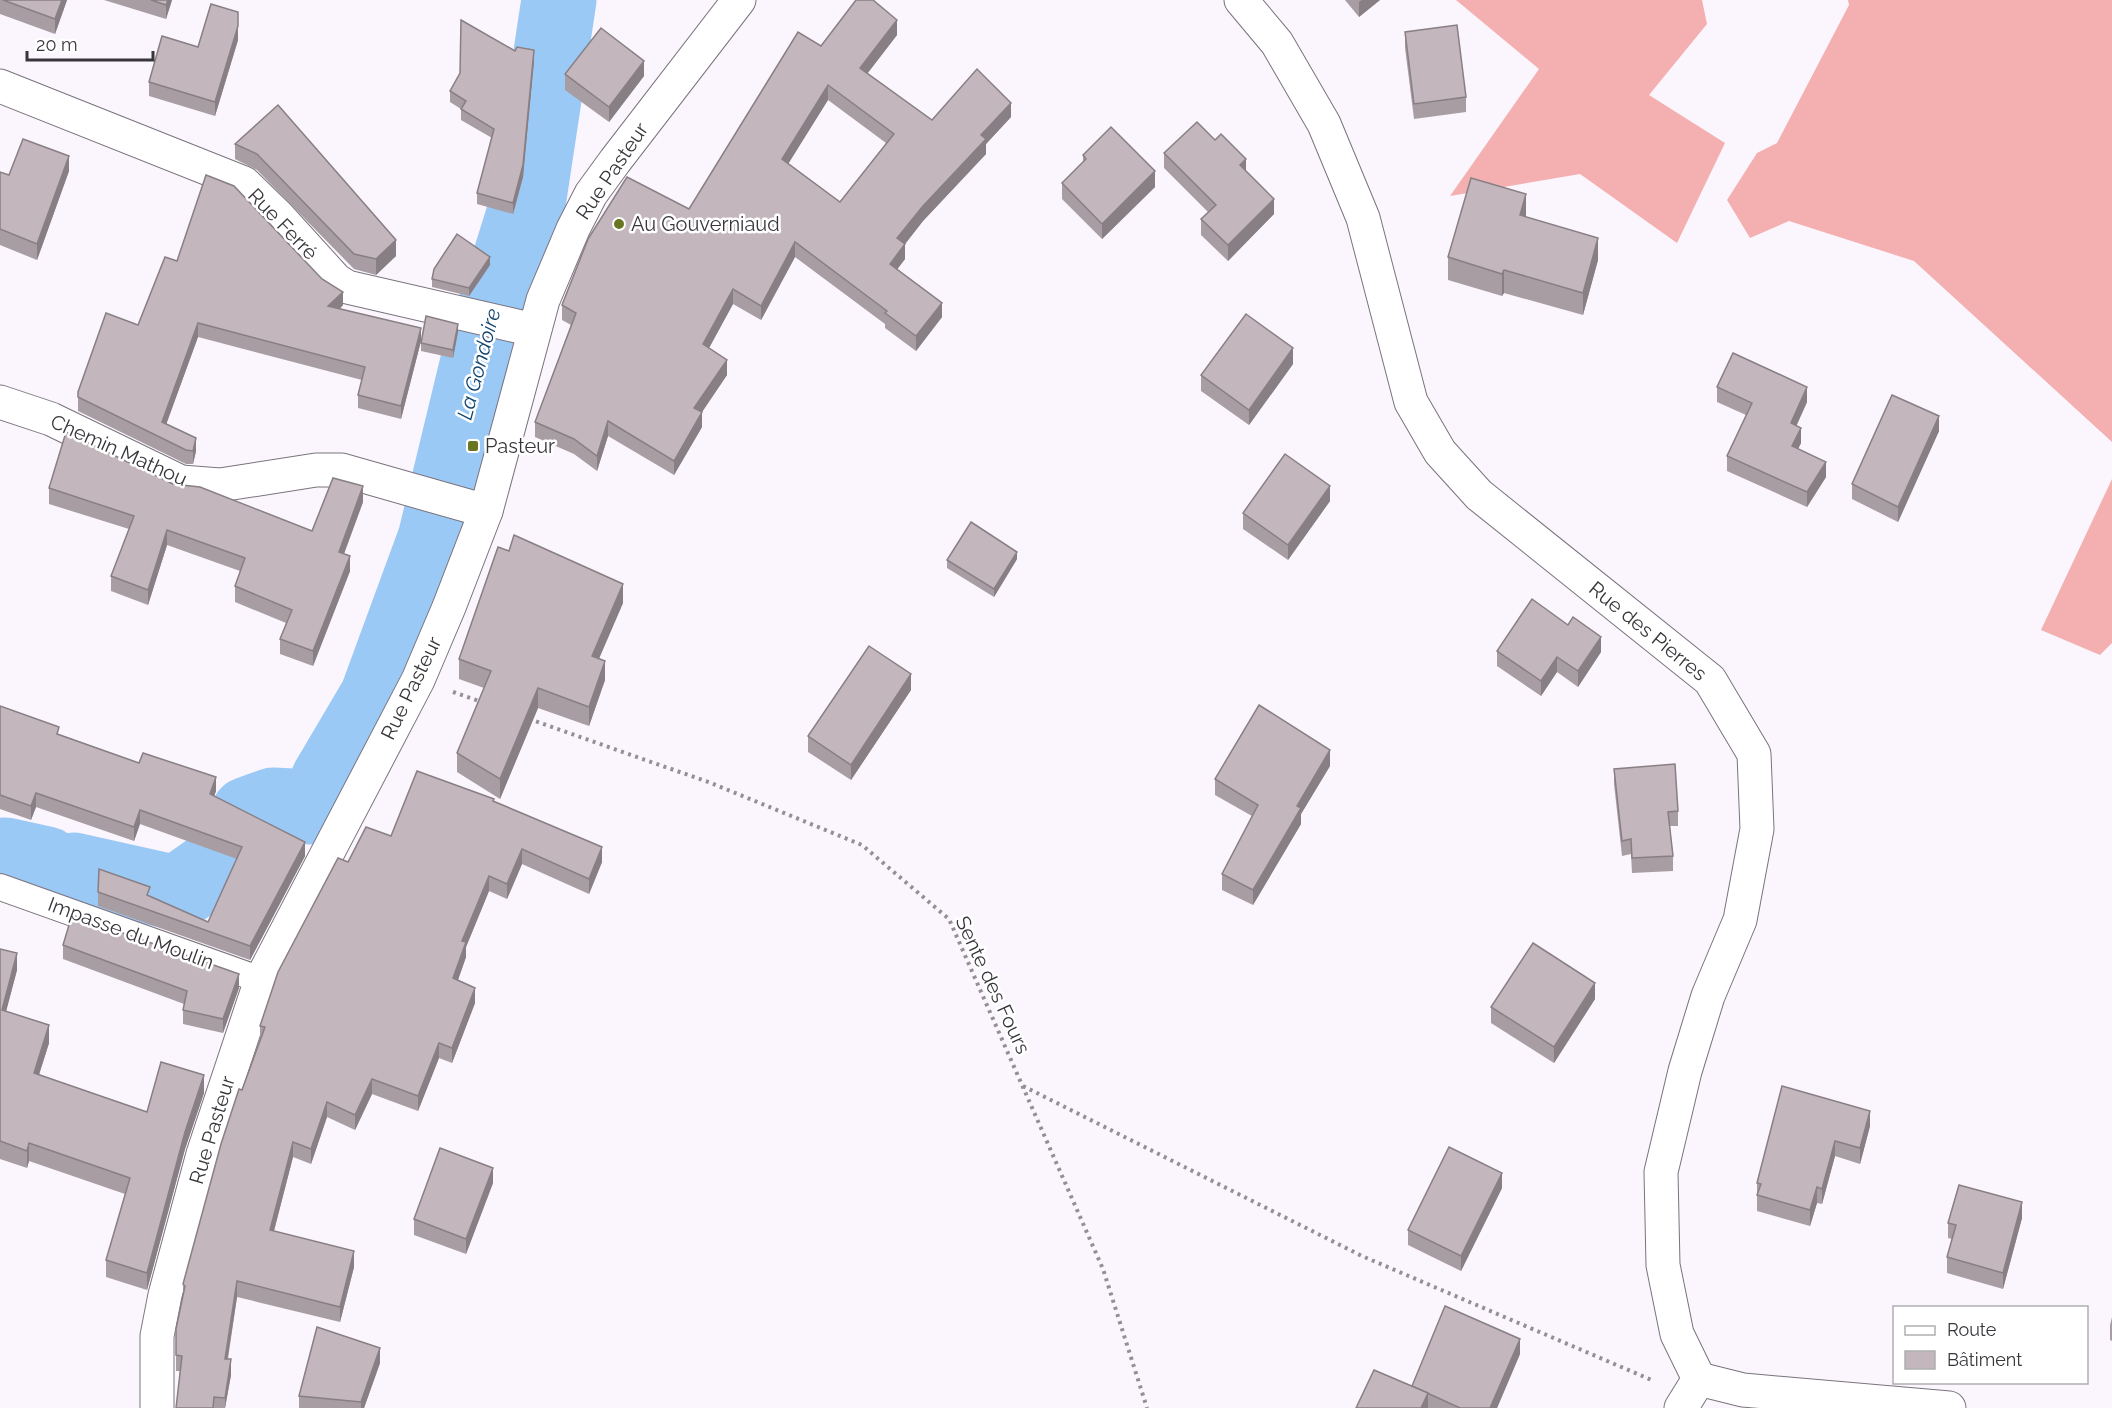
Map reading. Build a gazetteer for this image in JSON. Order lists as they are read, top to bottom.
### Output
{
  "streets": {
    "street": [
      "Rue Pasteur",
      "Rue Ferré",
      "Chemin Mathou",
      "Rue des Pierres"
    ],
    "lane": ["Impasse du Moulin"],
    "path": ["Sente des Fours"]
  },
  "crossings": [
    ["Rue Pasteur", "Rue Ferré"],
    ["Rue Pasteur", "Chemin Mathou"],
    ["Rue Pasteur", "Impasse du Moulin"]
  ],
  "water": ["La Gondoire"],
  "places": {
    "other": ["Au Gouverniaud"],
    "transit": ["Pasteur"]
  },
  "legend": ["Route", "Bâtiment"],
  "scale_bar": "20 m"
}
